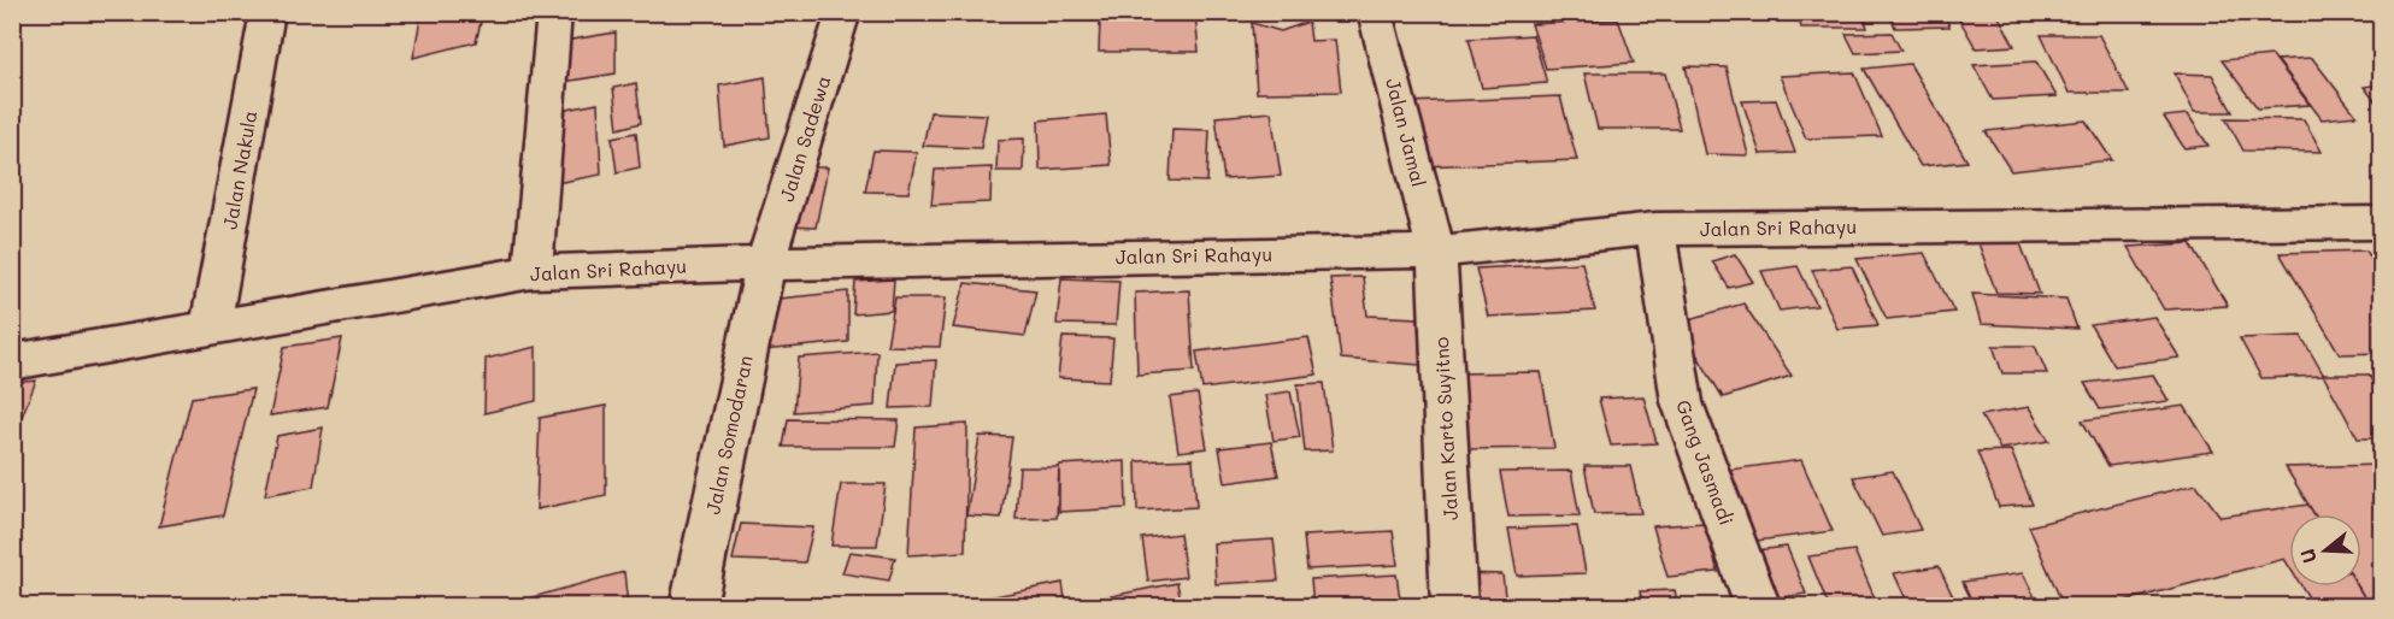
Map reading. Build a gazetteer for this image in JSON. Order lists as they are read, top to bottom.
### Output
{
  "streets": {
    "street": [
      "Jalan Jamal",
      "Jalan Sadewa",
      "Jalan Nakula",
      "Jalan Sri Rahayu",
      "Jalan Karto Suyitno",
      "Jalan Somodaran",
      "Gang Jasmadi"
    ]
  },
  "crossings": [
    ["Jalan Jamal", "Jalan Sri Rahayu"],
    ["Jalan Jamal", "Jalan Karto Suyitno"],
    ["Jalan Sadewa", "Jalan Sri Rahayu"],
    ["Jalan Sadewa", "Jalan Somodaran"],
    ["Jalan Nakula", "Jalan Sri Rahayu"],
    ["Jalan Sri Rahayu", "Jalan Karto Suyitno"],
    ["Jalan Sri Rahayu", "Jalan Somodaran"],
    ["Jalan Sri Rahayu", "Gang Jasmadi"]
  ],
  "north": "left"
}
